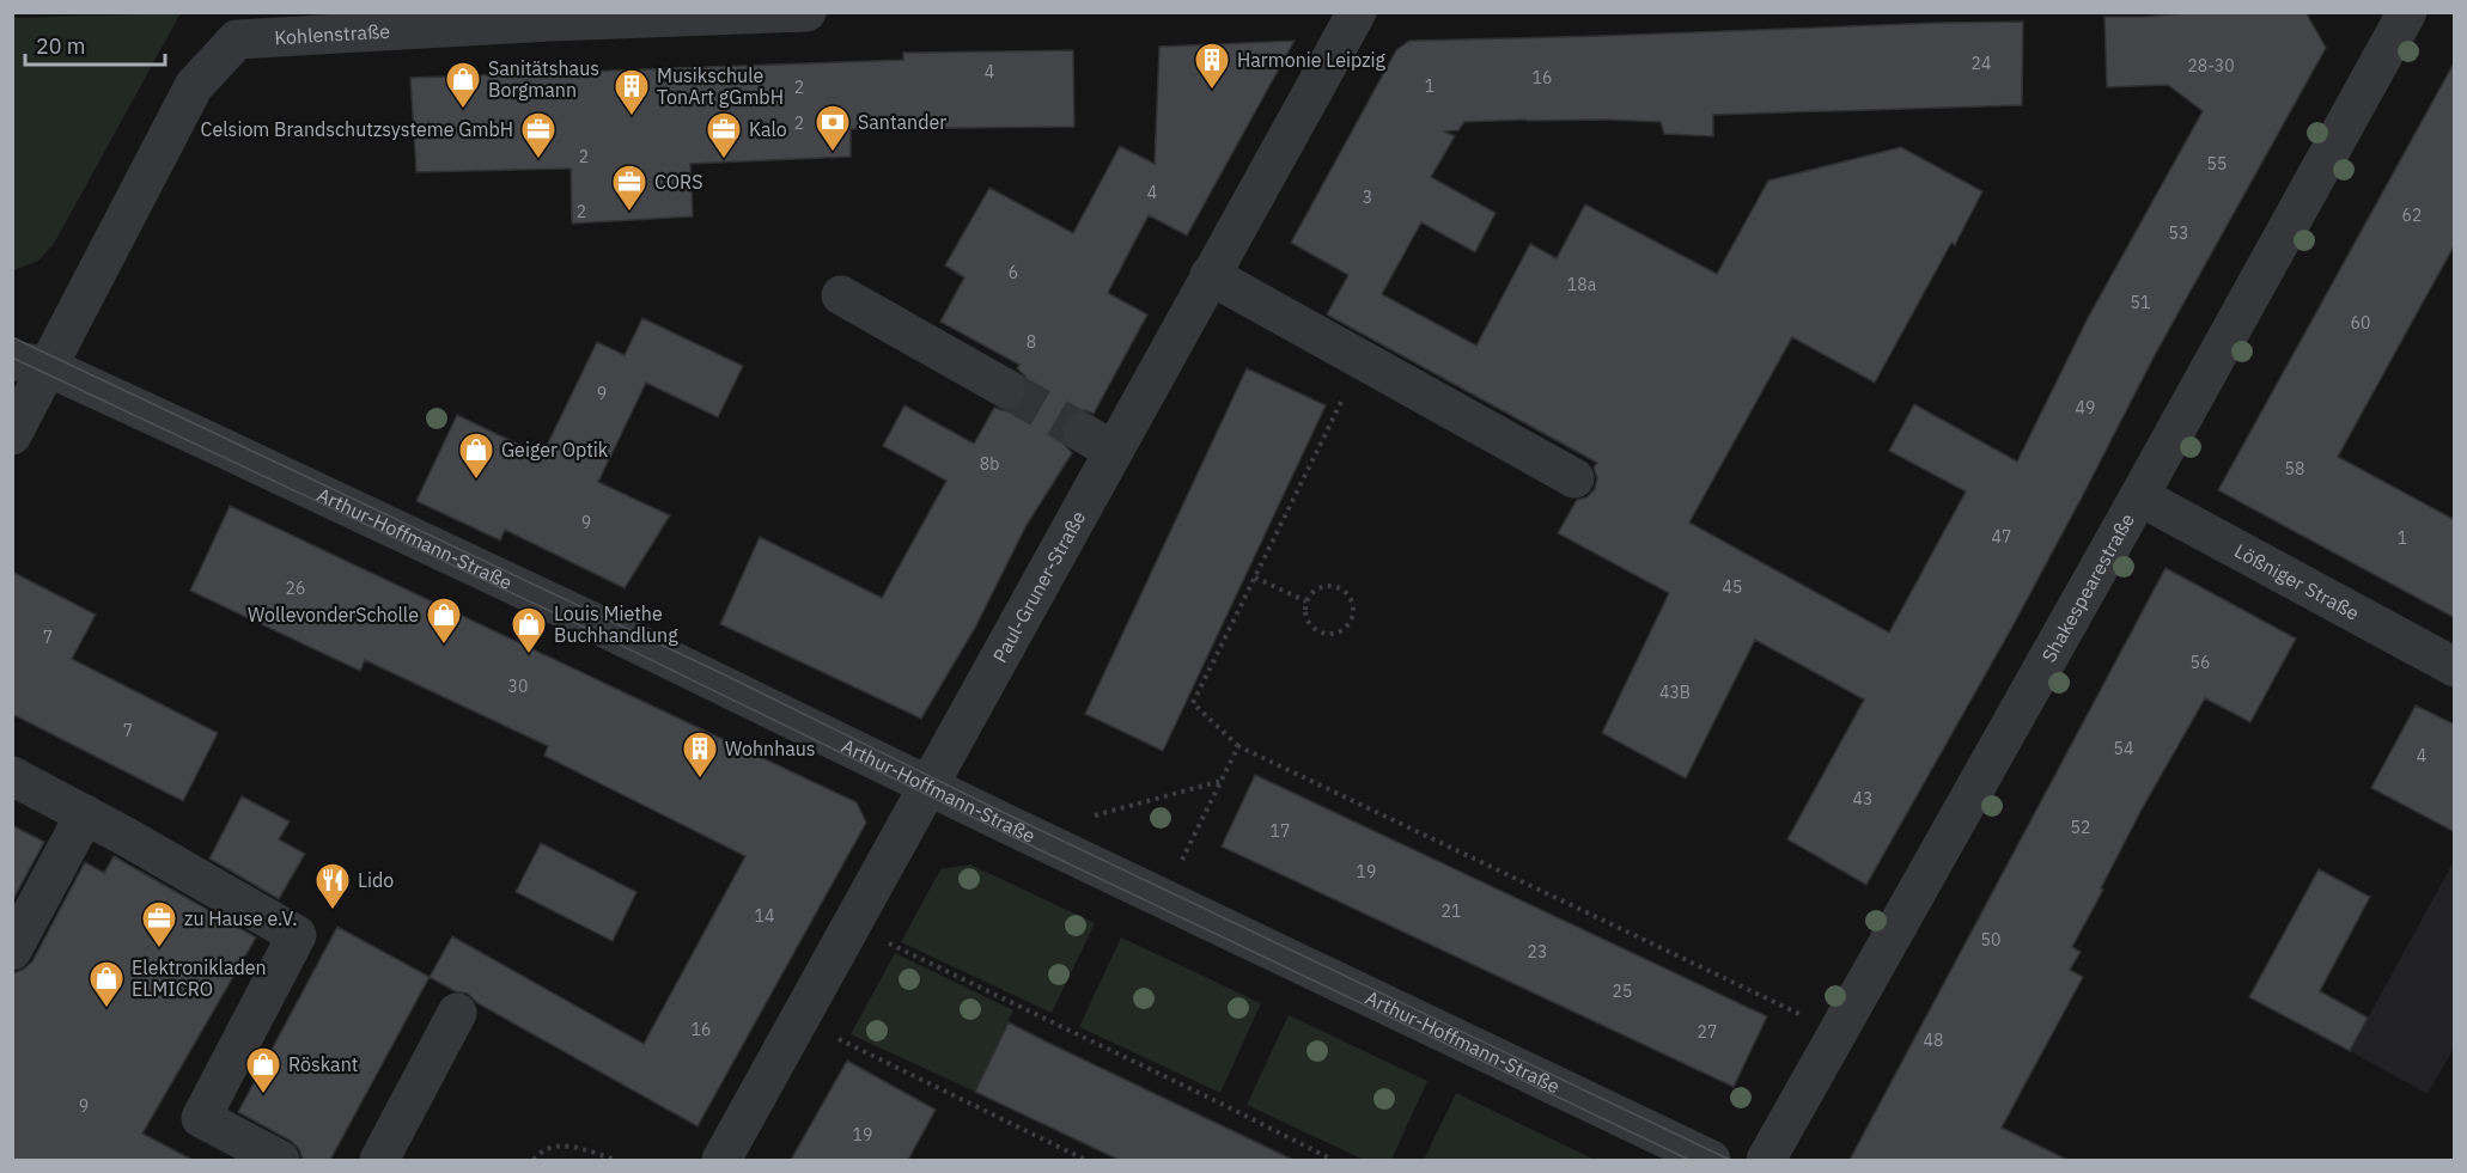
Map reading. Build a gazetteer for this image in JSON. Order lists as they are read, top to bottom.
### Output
{
  "streets": {
    "street": [
      "Kohlenstraße",
      "Arthur-Hoffmann-Straße",
      "Lößniger Straße",
      "Paul-Gruner-Straße",
      "Shakespearestraße"
    ]
  },
  "crossings": [
    ["Kohlenstraße", "Arthur-Hoffmann-Straße"],
    ["Arthur-Hoffmann-Straße", "Paul-Gruner-Straße"],
    ["Lößniger Straße", "Shakespearestraße"]
  ],
  "places": {
    "building": ["Harmonie Leipzig", "Musikschule TonArt gGmbH", "Wohnhaus"],
    "shop": [
      "Sanitätshaus Borgmann",
      "Geiger Optik",
      "WollevonderScholle",
      "Louis Miethe Buchhandlung",
      "Elektronikladen ELMICRO",
      "Röskant"
    ],
    "bank": ["Santander"],
    "office": [
      "Celsiom Brandschutzsysteme GmbH",
      "Kalo",
      "CORS",
      "zu Hause e.V."
    ],
    "restaurant": ["Lido"]
  },
  "house_numbers": [
    "24",
    "28-30",
    "4",
    "16",
    "1",
    "2",
    "2",
    "2",
    "55",
    "4",
    "3",
    "2",
    "62",
    "53",
    "6",
    "18a",
    "51",
    "60",
    "8",
    "9",
    "49",
    "8b",
    "58",
    "9",
    "47",
    "1",
    "45",
    "26",
    "7",
    "56",
    "30",
    "43B",
    "7",
    "54",
    "4",
    "43",
    "52",
    "17",
    "19",
    "21",
    "14",
    "50",
    "23",
    "25",
    "16",
    "27",
    "48",
    "9",
    "19"
  ],
  "scale_bar": "20 m"
}
